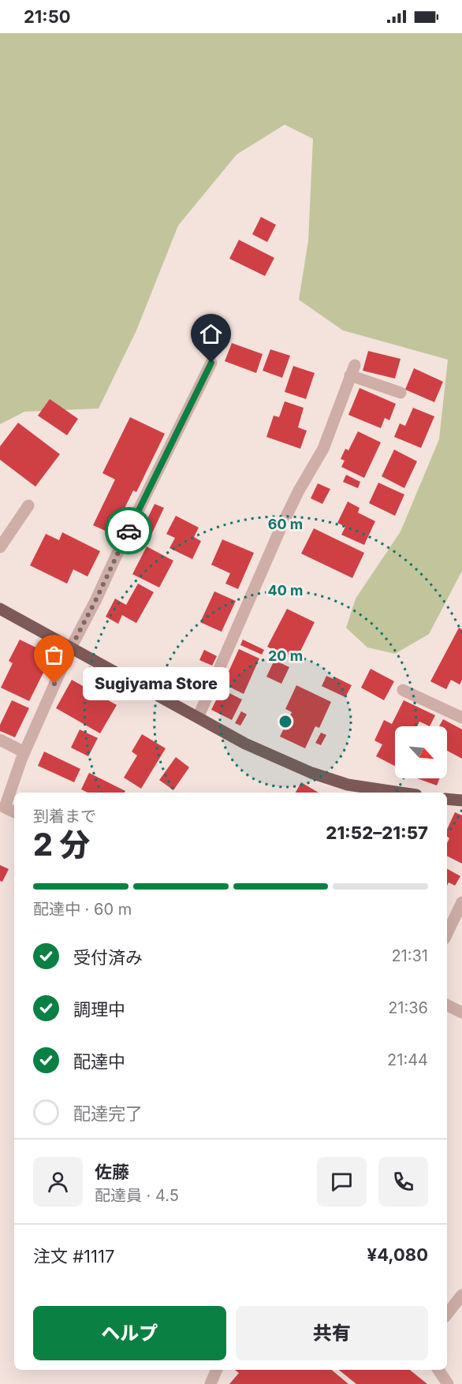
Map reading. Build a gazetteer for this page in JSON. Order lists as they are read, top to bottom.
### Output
{
  "places": ["Sugiyama Store"],
  "north": "bottom right",
  "page": {
    "status": "21:50",
    "bubble": "Sugiyama Store",
    "heading": ["2 分", "到着まで", "21:52–21:57"],
    "panel": [
      "佐藤",
      "配達員 · 4.5",
      "注文 #1117",
      "¥4,080"
    ],
    "bar": "配達中 · 60 m",
    "list": [
      ["受付済み", "21:31"],
      ["調理中", "21:36"],
      ["配達中", "21:44"],
      "配達完了"
    ],
    "buttons": ["ヘルプ", "共有"]
  },
  "rings": ["60 m", "40 m", "20 m"]
}
